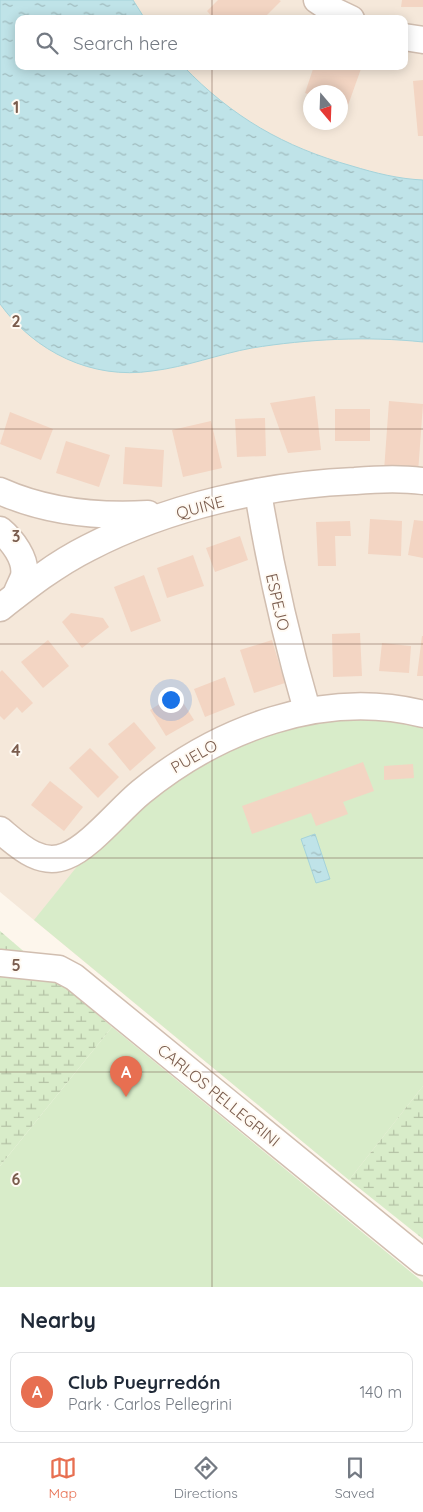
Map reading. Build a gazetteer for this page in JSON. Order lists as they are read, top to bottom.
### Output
{
  "streets": {
    "street": [
      "QUIÑE",
      "ESPEJO",
      "PUELO",
      "CARLOS PELLEGRINI"
    ]
  },
  "crossings": [
    ["QUIÑE", "ESPEJO"],
    ["ESPEJO", "PUELO"]
  ],
  "north": "bottom",
  "page": {
    "search": "Search here",
    "pins": "A",
    "heading": "Nearby",
    "list": [
      {
        "mark": "A",
        "name": "Club Pueyrredón",
        "note": "Park · Carlos Pellegrini",
        "value": "140 m"
      }
    ],
    "nav": ["Map", "Directions", "Saved"]
  },
  "grid": {
    "rows": [
      "1",
      "2",
      "3",
      "4",
      "5",
      "6"
    ]
  }
}
